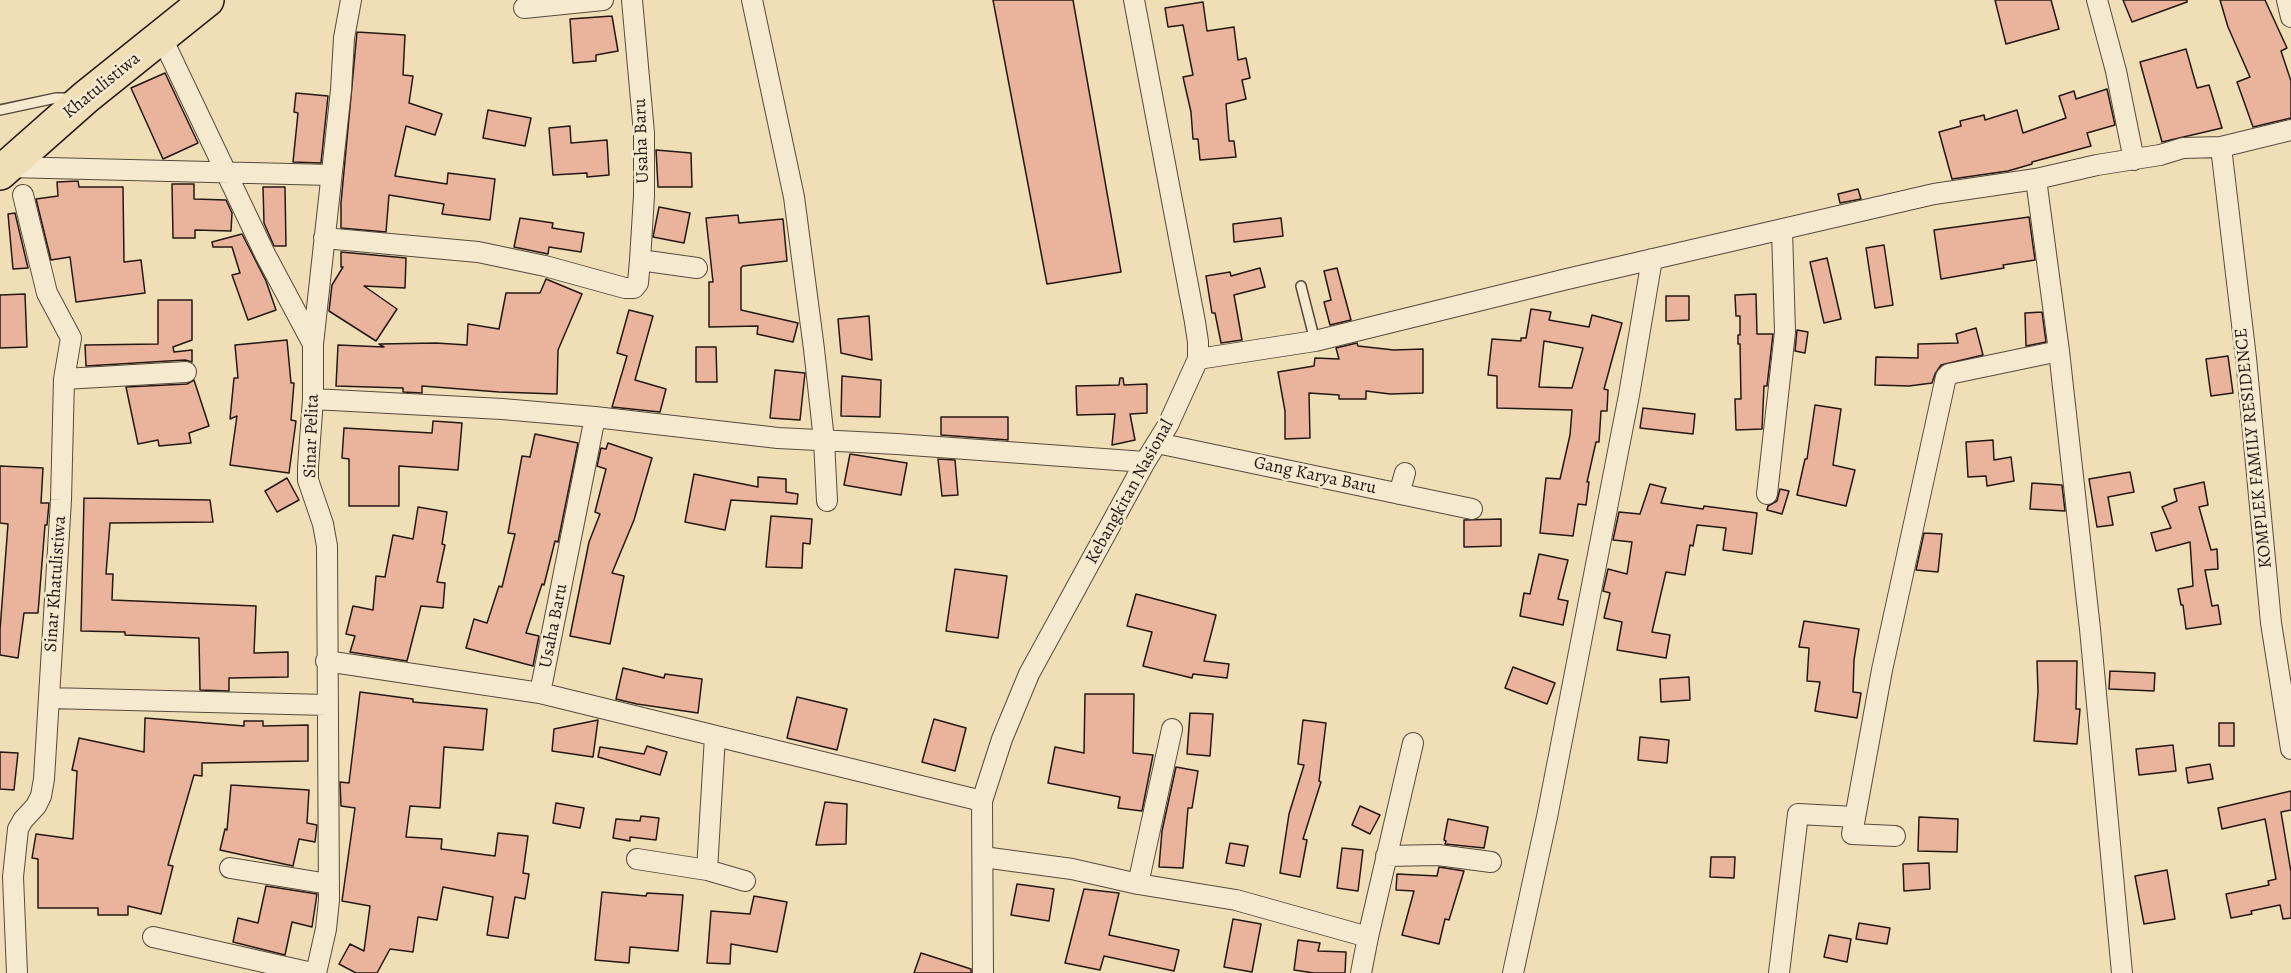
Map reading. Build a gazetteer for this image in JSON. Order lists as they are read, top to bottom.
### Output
{
  "streets": {
    "highway": ["Khatulistiwa"],
    "street": [
      "Usaha Baru",
      "Sinar Pelita",
      "KOMPLEK FAMILY RESIDENCE",
      "Gang Karya Baru",
      "Kebangkitan Nasional",
      "Sinar Khatulistiwa"
    ]
  },
  "crossings": [
    ["Khatulistiwa", "Sinar Pelita"],
    ["Gang Karya Baru", "Kebangkitan Nasional"]
  ]
}
